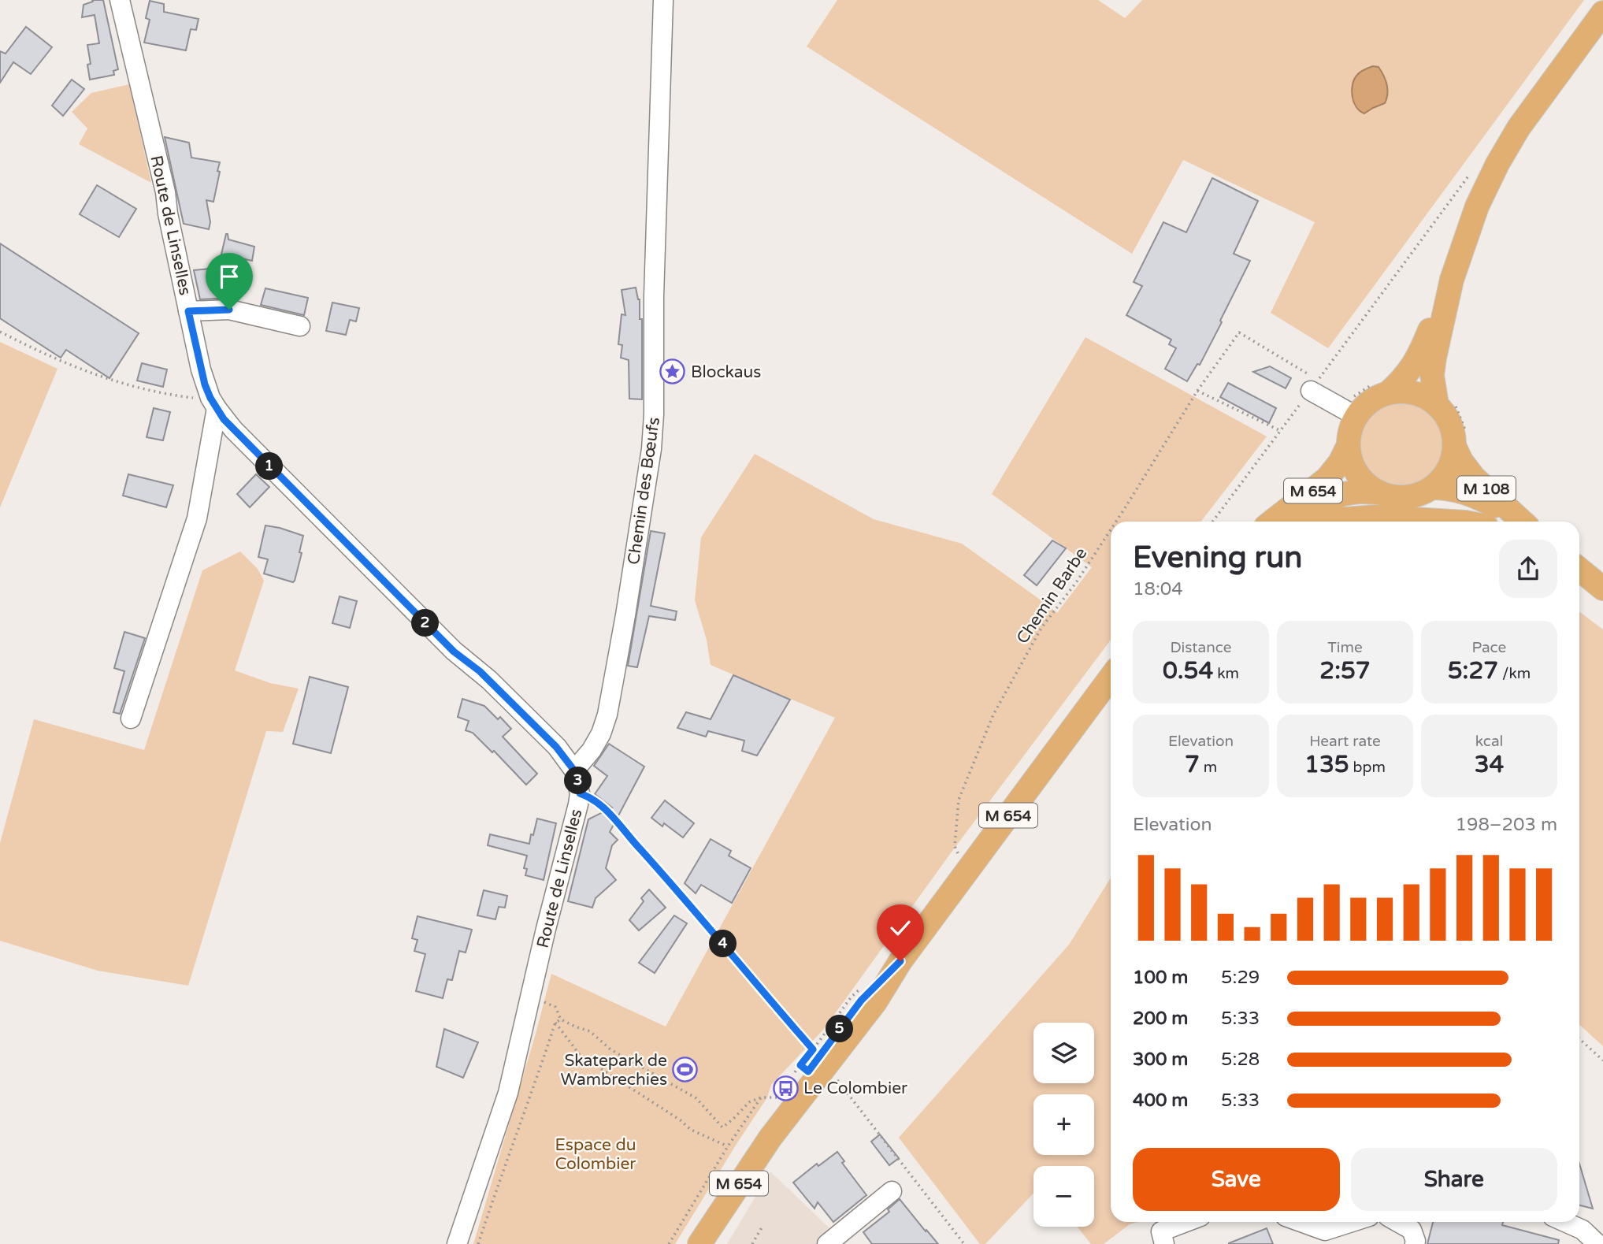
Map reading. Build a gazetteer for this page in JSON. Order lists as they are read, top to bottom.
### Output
{
  "streets": {
    "main road": ["M 108", "M 654"],
    "street": ["Route de Linselles", "Chemin des Bœufs"],
    "path": ["Chemin Barbe"]
  },
  "crossings": [
    ["Route de Linselles", "Chemin des Bœufs"],
    ["M 108", "M 654"]
  ],
  "parks": ["Espace du Colombier"],
  "places": {
    "place": ["Blockaus"],
    "sports": ["Skatepark de Wambrechies"],
    "bus stop": ["Le Colombier"]
  },
  "page": {
    "pins": [
      "1",
      "2",
      "3",
      "4",
      "5"
    ],
    "heading": ["Evening run", "18:04"],
    "stats": [
      ["Distance", "0.54 km"],
      ["Time", "2:57"],
      ["Pace", "5:27 /km"],
      ["Elevation", "7 m"],
      ["Heart rate", "135 bpm"],
      ["kcal", "34"]
    ],
    "chart": ["Elevation", "198–203 m"],
    "list": [
      {
        "name": "100 m",
        "note": "5:29"
      },
      {
        "name": "200 m",
        "note": "5:33"
      },
      {
        "name": "300 m",
        "note": "5:28"
      },
      {
        "name": "400 m",
        "note": "5:33"
      }
    ],
    "map_buttons": ["+", "−"],
    "buttons": ["Save", "Share"]
  }
}
